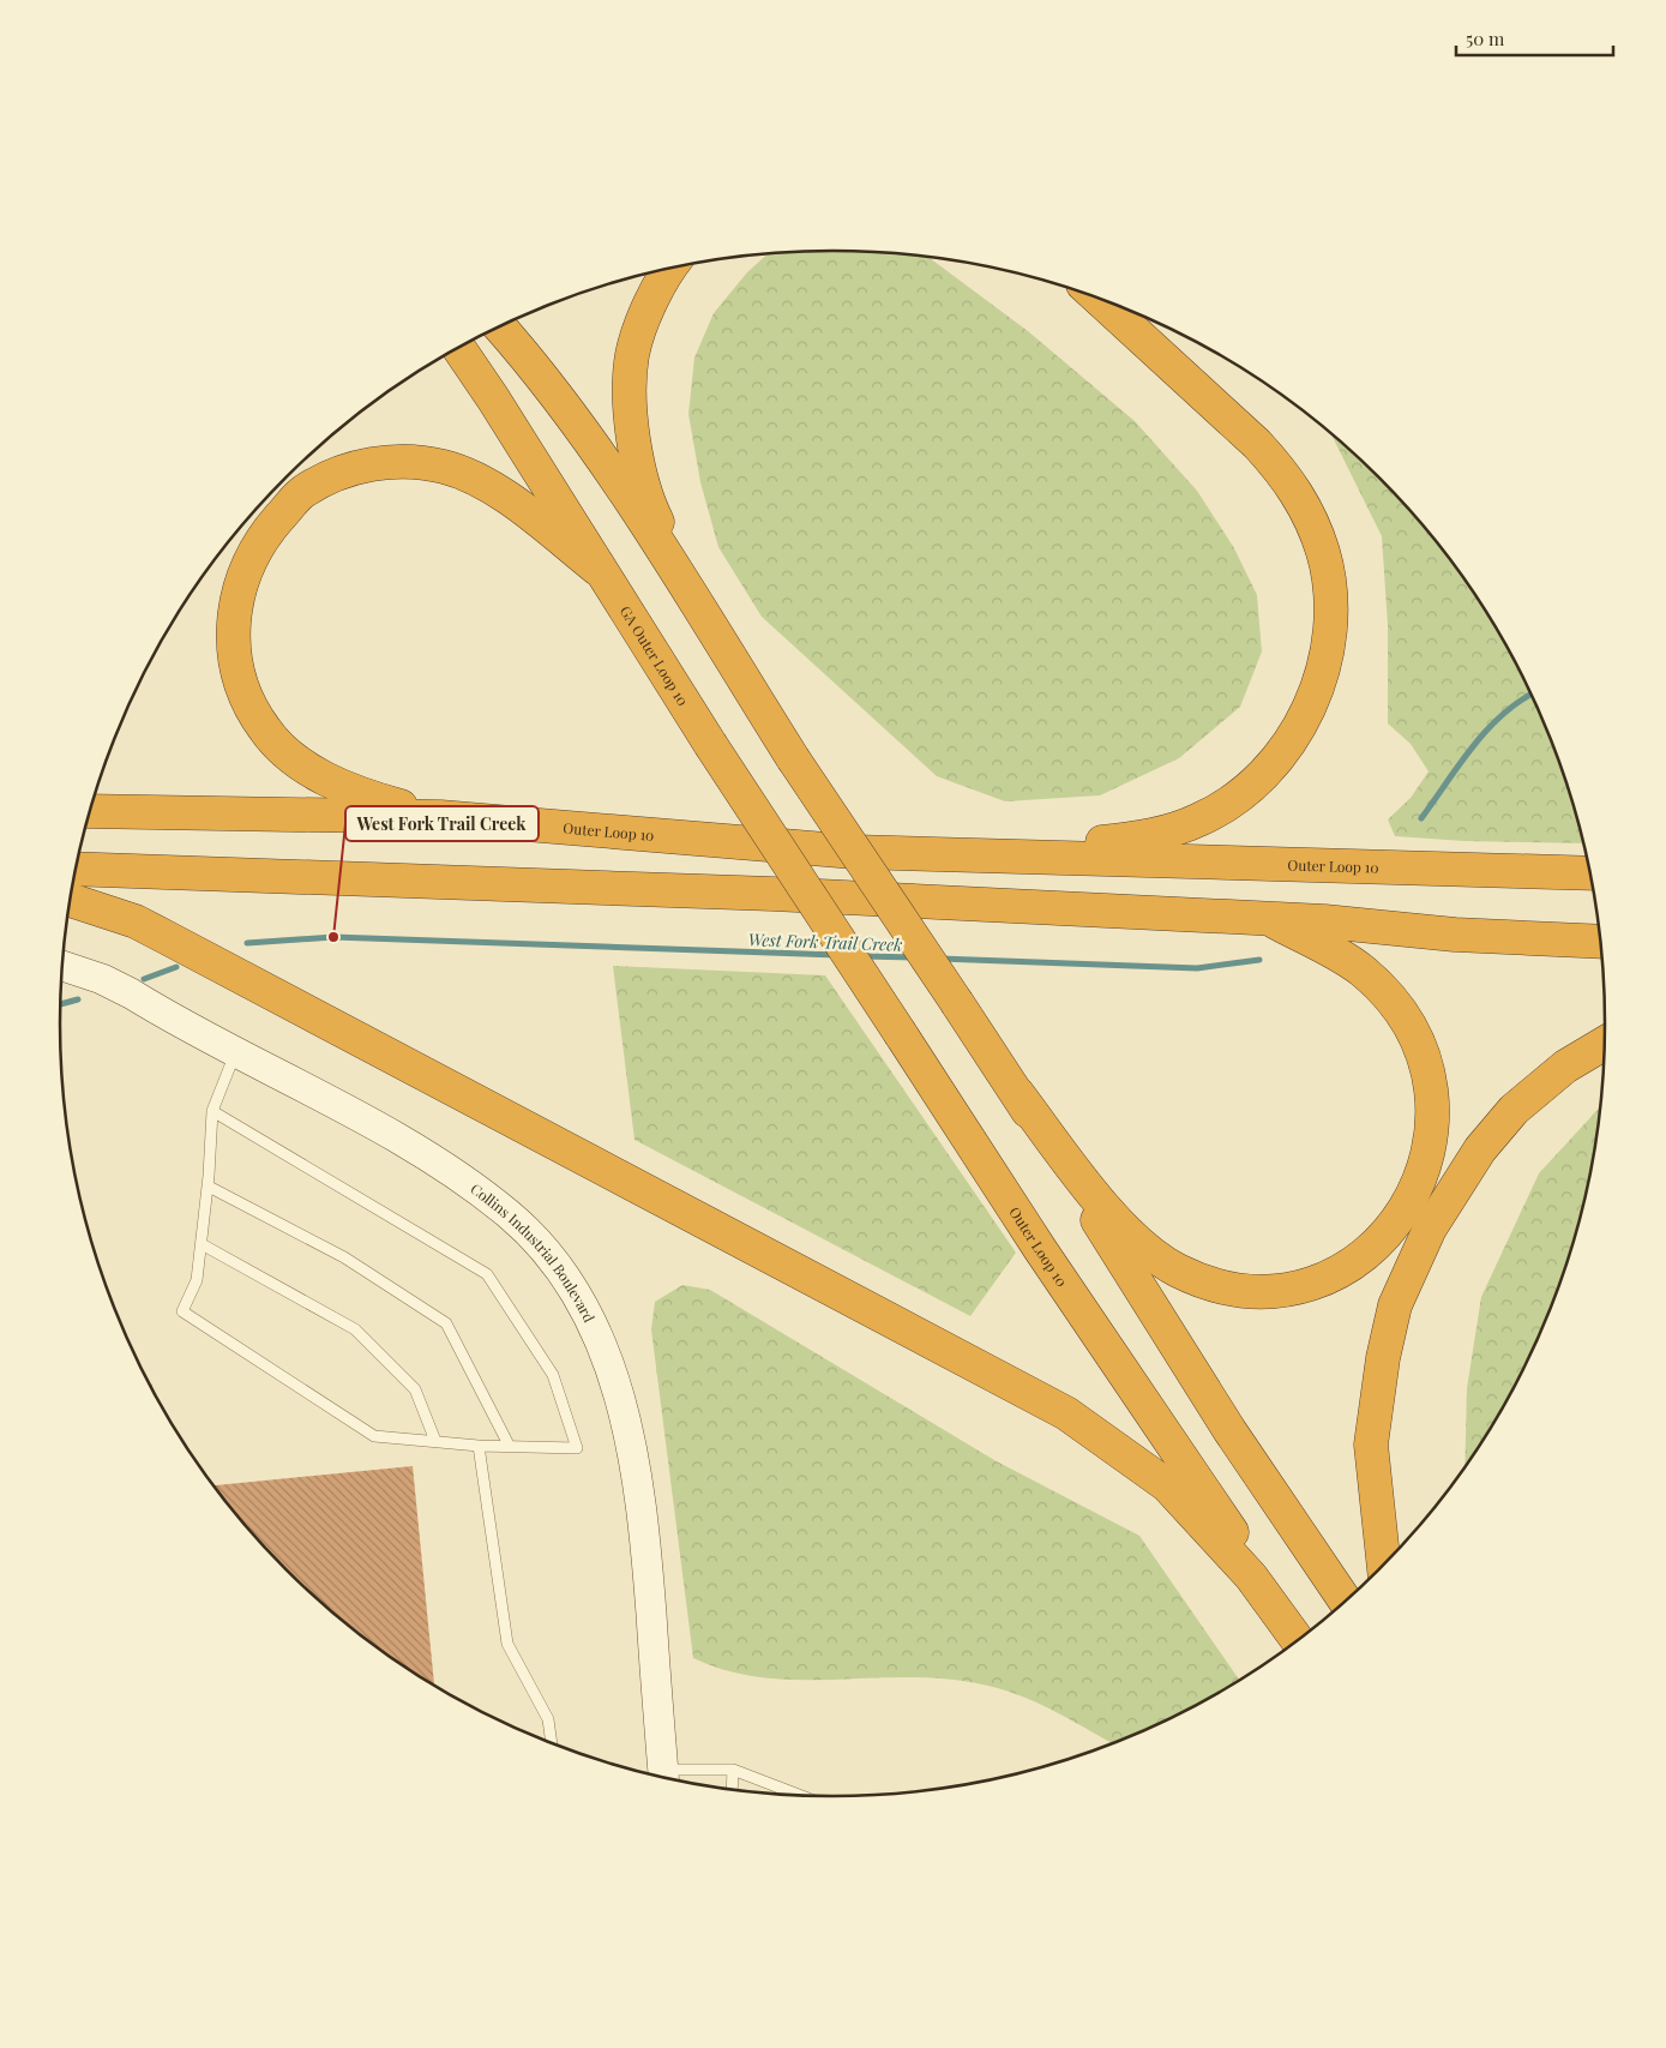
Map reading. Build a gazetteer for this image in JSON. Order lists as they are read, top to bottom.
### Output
{
  "streets": {
    "highway": ["GA Outer Loop 10", "Outer Loop 10"],
    "street": ["Collins Industrial Boulevard"]
  },
  "crossings": [
    ["GA Outer Loop 10", "Outer Loop 10"]
  ],
  "water": ["West Fork Trail Creek"],
  "places": ["West Fork Trail Creek"],
  "scale_bar": "50 m"
}
